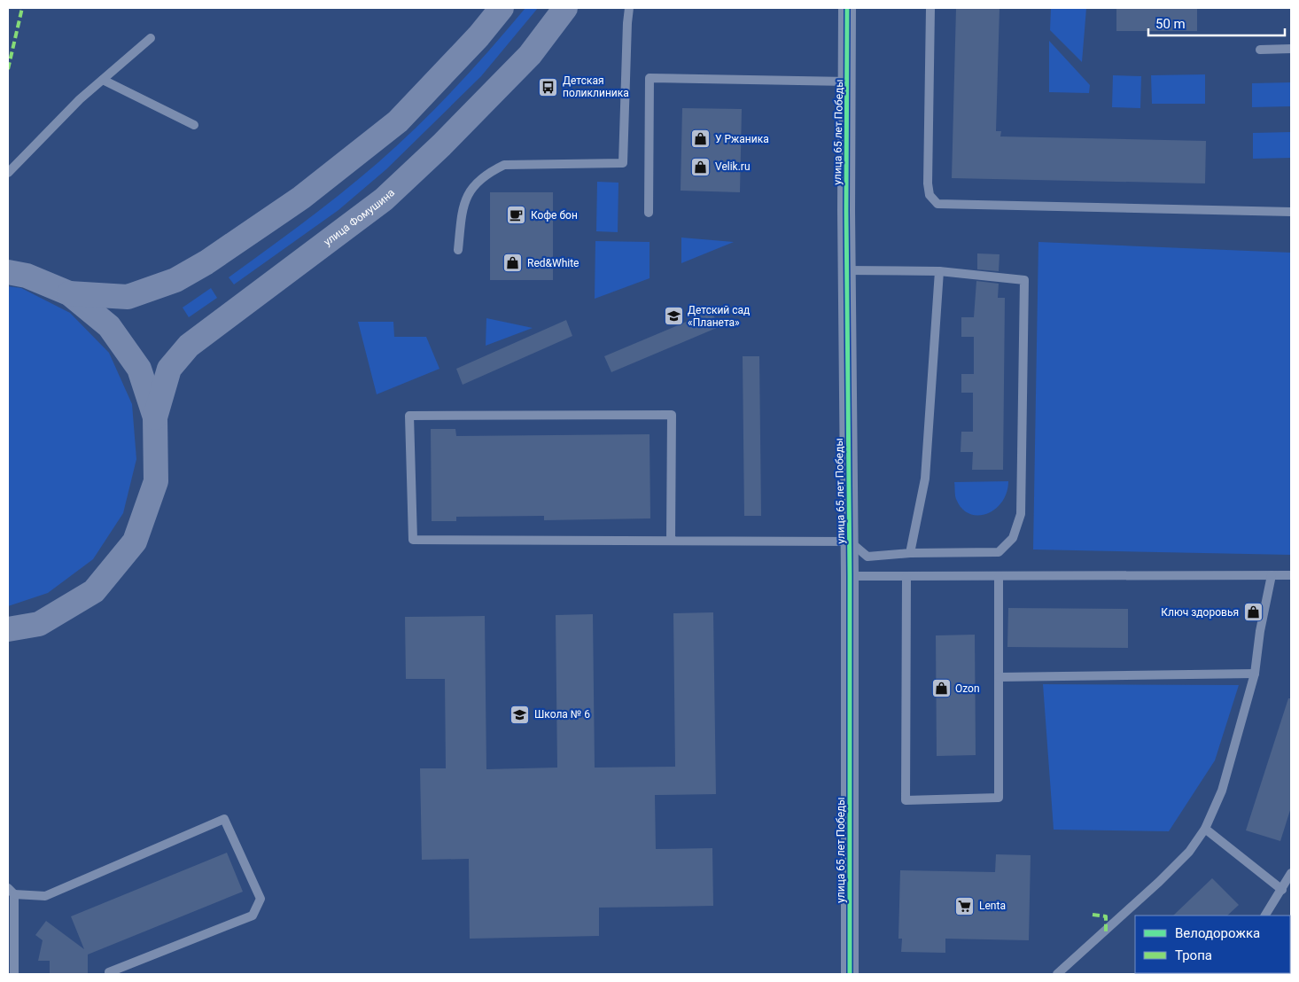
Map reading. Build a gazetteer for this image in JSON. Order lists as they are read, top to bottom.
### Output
{
  "streets": {
    "main road": ["улица Фомушина"],
    "street": ["улица 65 лет Победы"]
  },
  "places": {
    "bus stop": ["Детская поликлиника"],
    "shop": [
      "У Ржаника",
      "Velik.ru",
      "Red&White",
      "Ключ здоровья",
      "Ozon"
    ],
    "cafe": ["Кофе бон"],
    "school or university": ["Детский сад «Планета»", "Школа № 6"],
    "supermarket": ["Lenta"]
  },
  "legend": ["Велодорожка", "Тропа"],
  "scale_bar": "50 m"
}
